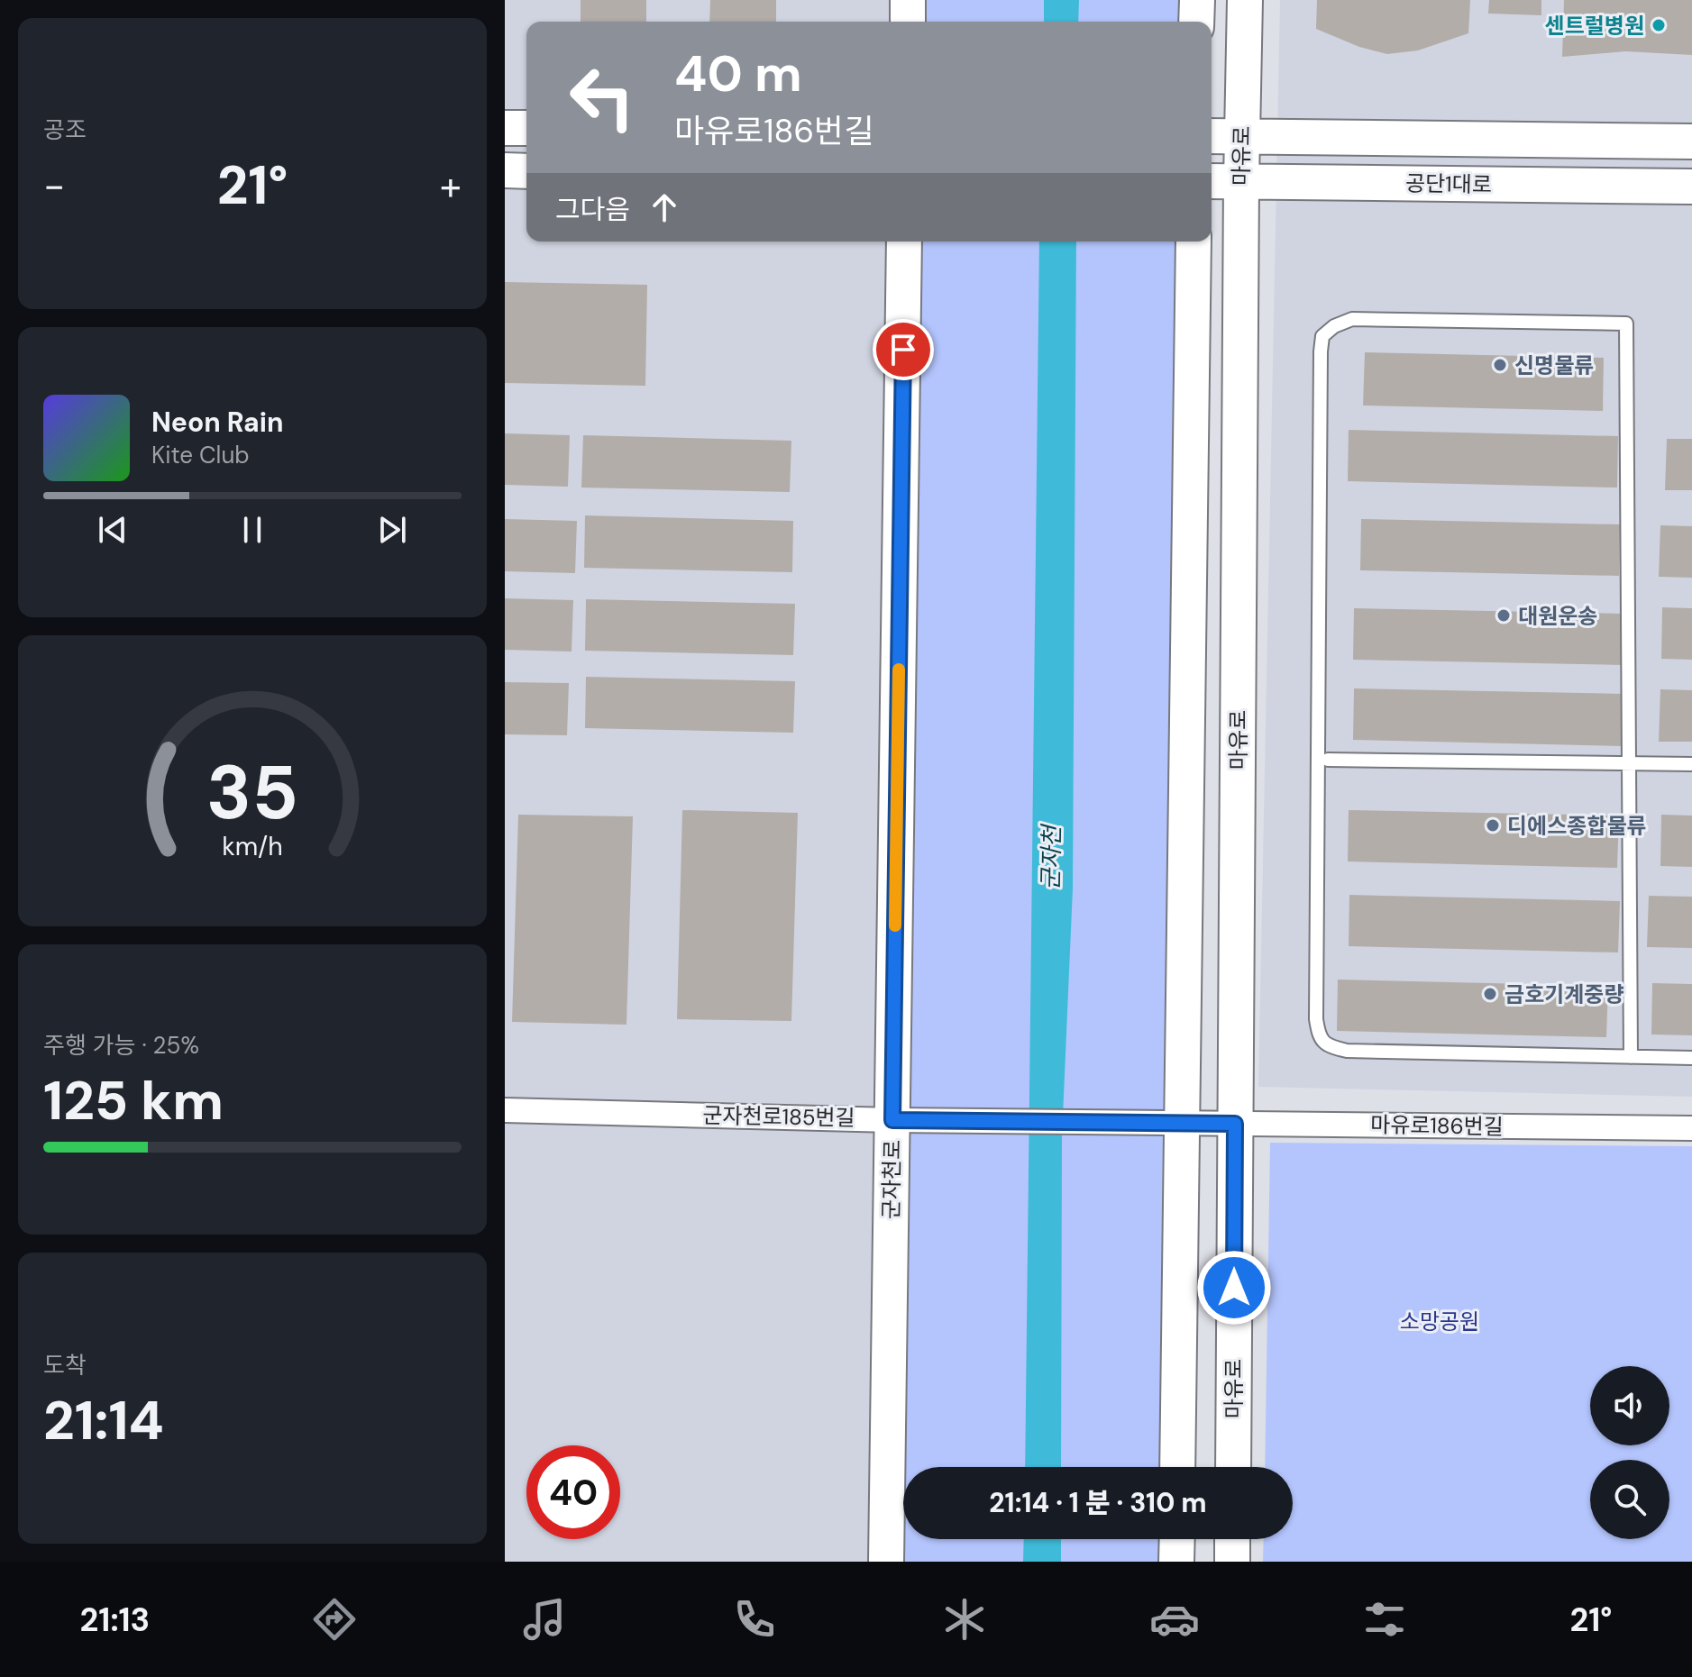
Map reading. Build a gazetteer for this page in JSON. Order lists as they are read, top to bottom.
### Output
{
  "streets": {
    "street": [
      "마유로",
      "공단1대로",
      "군자천로185번길",
      "마유로186번길",
      "군자천로"
    ]
  },
  "crossings": [
    ["마유로", "공단1대로"],
    ["마유로", "마유로186번길"],
    ["군자천로185번길", "마유로186번길"],
    ["군자천로185번길", "군자천로"]
  ],
  "water": ["군자천"],
  "parks": ["소망공원"],
  "places": [
    "센트럴병원",
    "신명물류",
    "대원운송",
    "디에스종합물류",
    "금호기계중량"
  ],
  "page": {
    "tile": [
      "공조",
      ["주행 가능 · 25%", "125 km"],
      ["도착", "21:14"]
    ],
    "turn": ["40 m", "마유로186번길"],
    "heat": ["−", "21°", "+"],
    "then": "그다음",
    "song": ["Neon Rain", "Kite Club"],
    "limit": "40",
    "trip": "21:14 · 1 분 · 310 m",
    "tabs": ["21:13", "21°"],
    "gauge": ["35", "km/h"]
  }
}
